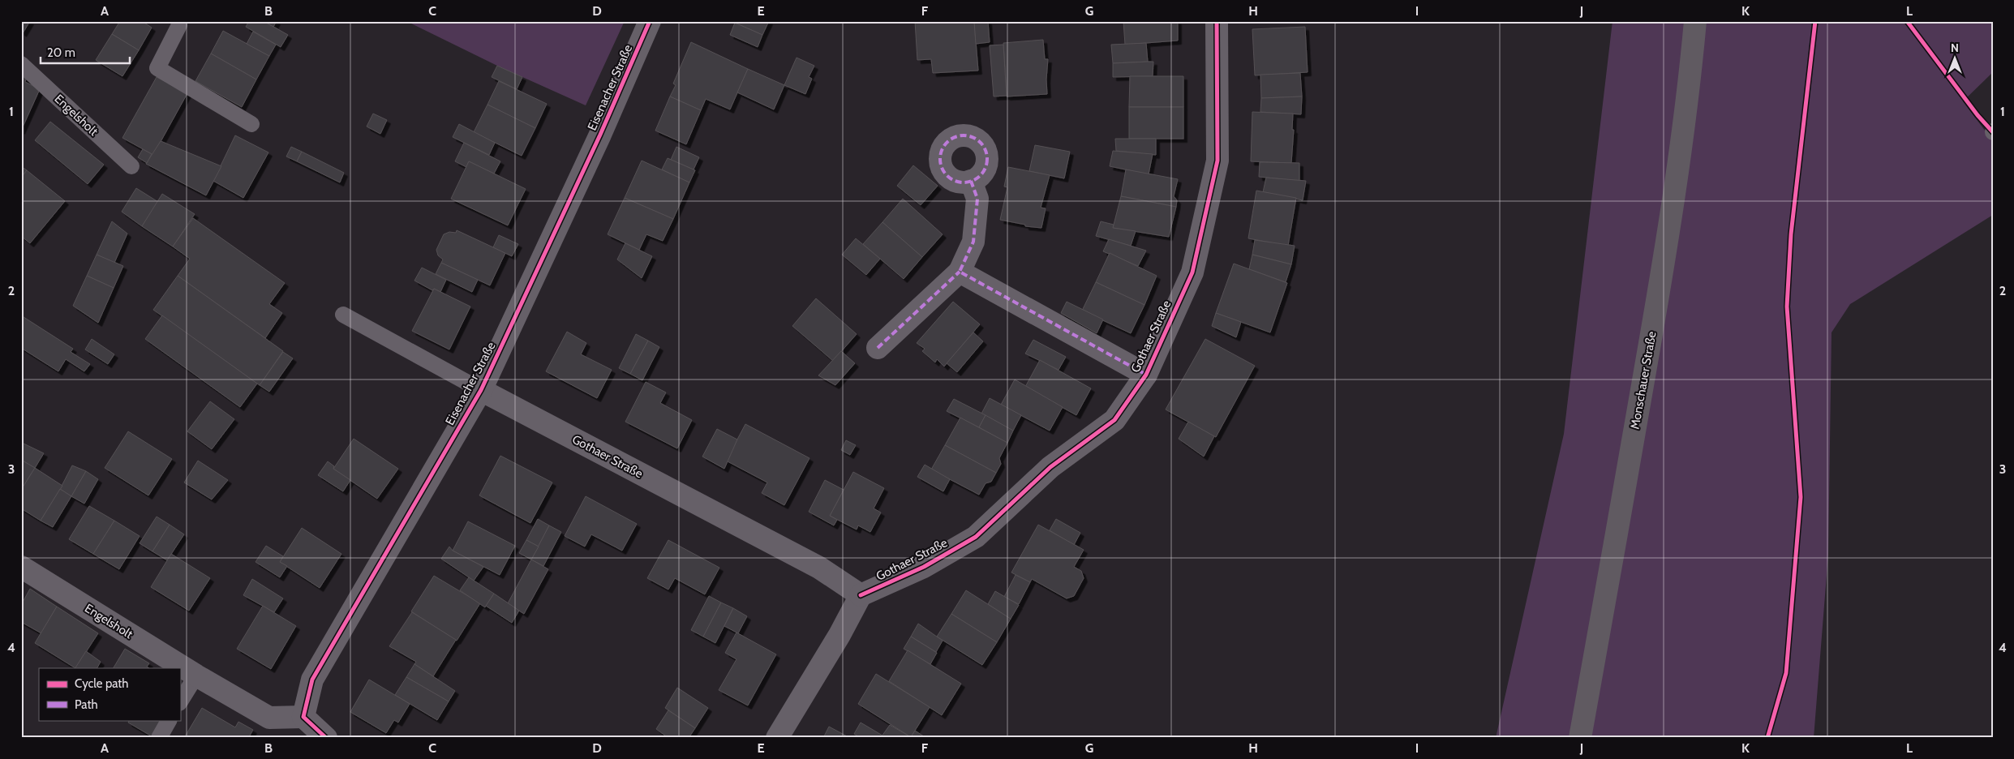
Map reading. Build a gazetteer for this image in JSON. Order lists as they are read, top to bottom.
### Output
{
  "streets": {
    "main road": ["Monschauer Straße"],
    "street": ["Eisenacher Straße", "Engelsholt", "Gothaer Straße"]
  },
  "crossings": [
    ["Eisenacher Straße", "Engelsholt"],
    ["Eisenacher Straße", "Gothaer Straße"]
  ],
  "legend": ["Cycle path", "Path"],
  "scale_bar": "20 m",
  "north": "top",
  "grid": {
    "columns": [
      "A",
      "B",
      "C",
      "D",
      "E",
      "F",
      "G",
      "H",
      "I",
      "J",
      "K",
      "L"
    ],
    "rows": [
      "1",
      "2",
      "3",
      "4"
    ]
  }
}
